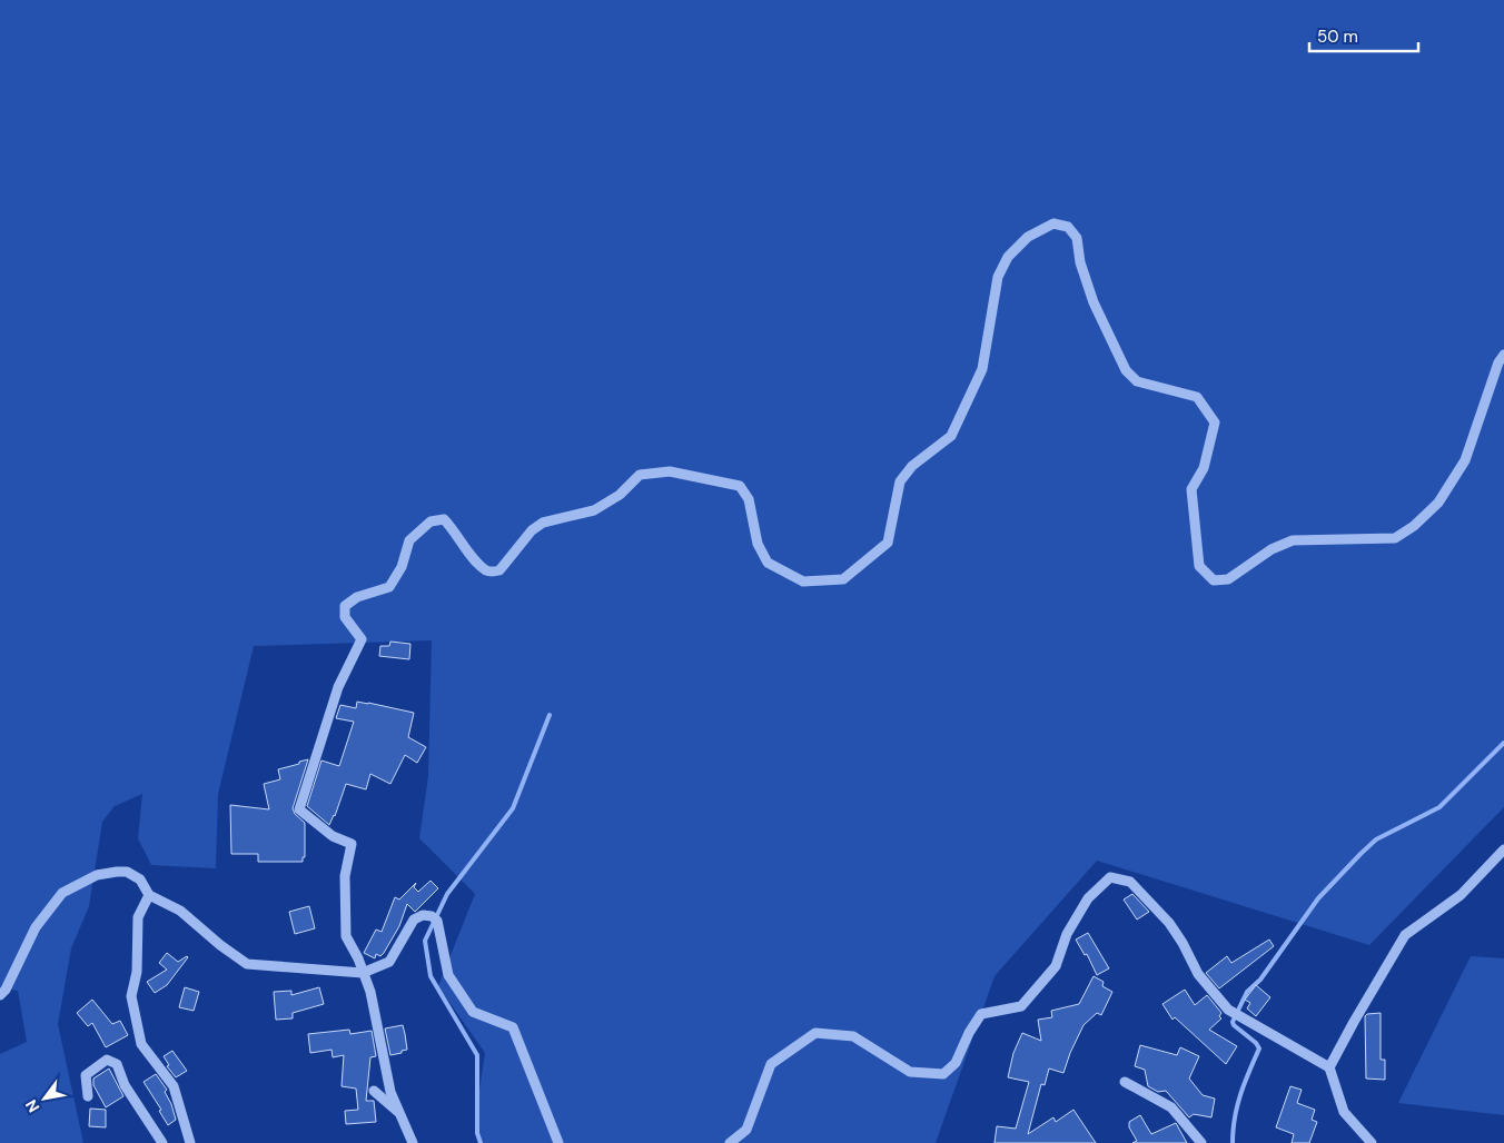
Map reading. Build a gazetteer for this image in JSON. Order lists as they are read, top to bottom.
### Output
{
  "scale_bar": "50 m",
  "north": "bottom left"
}
